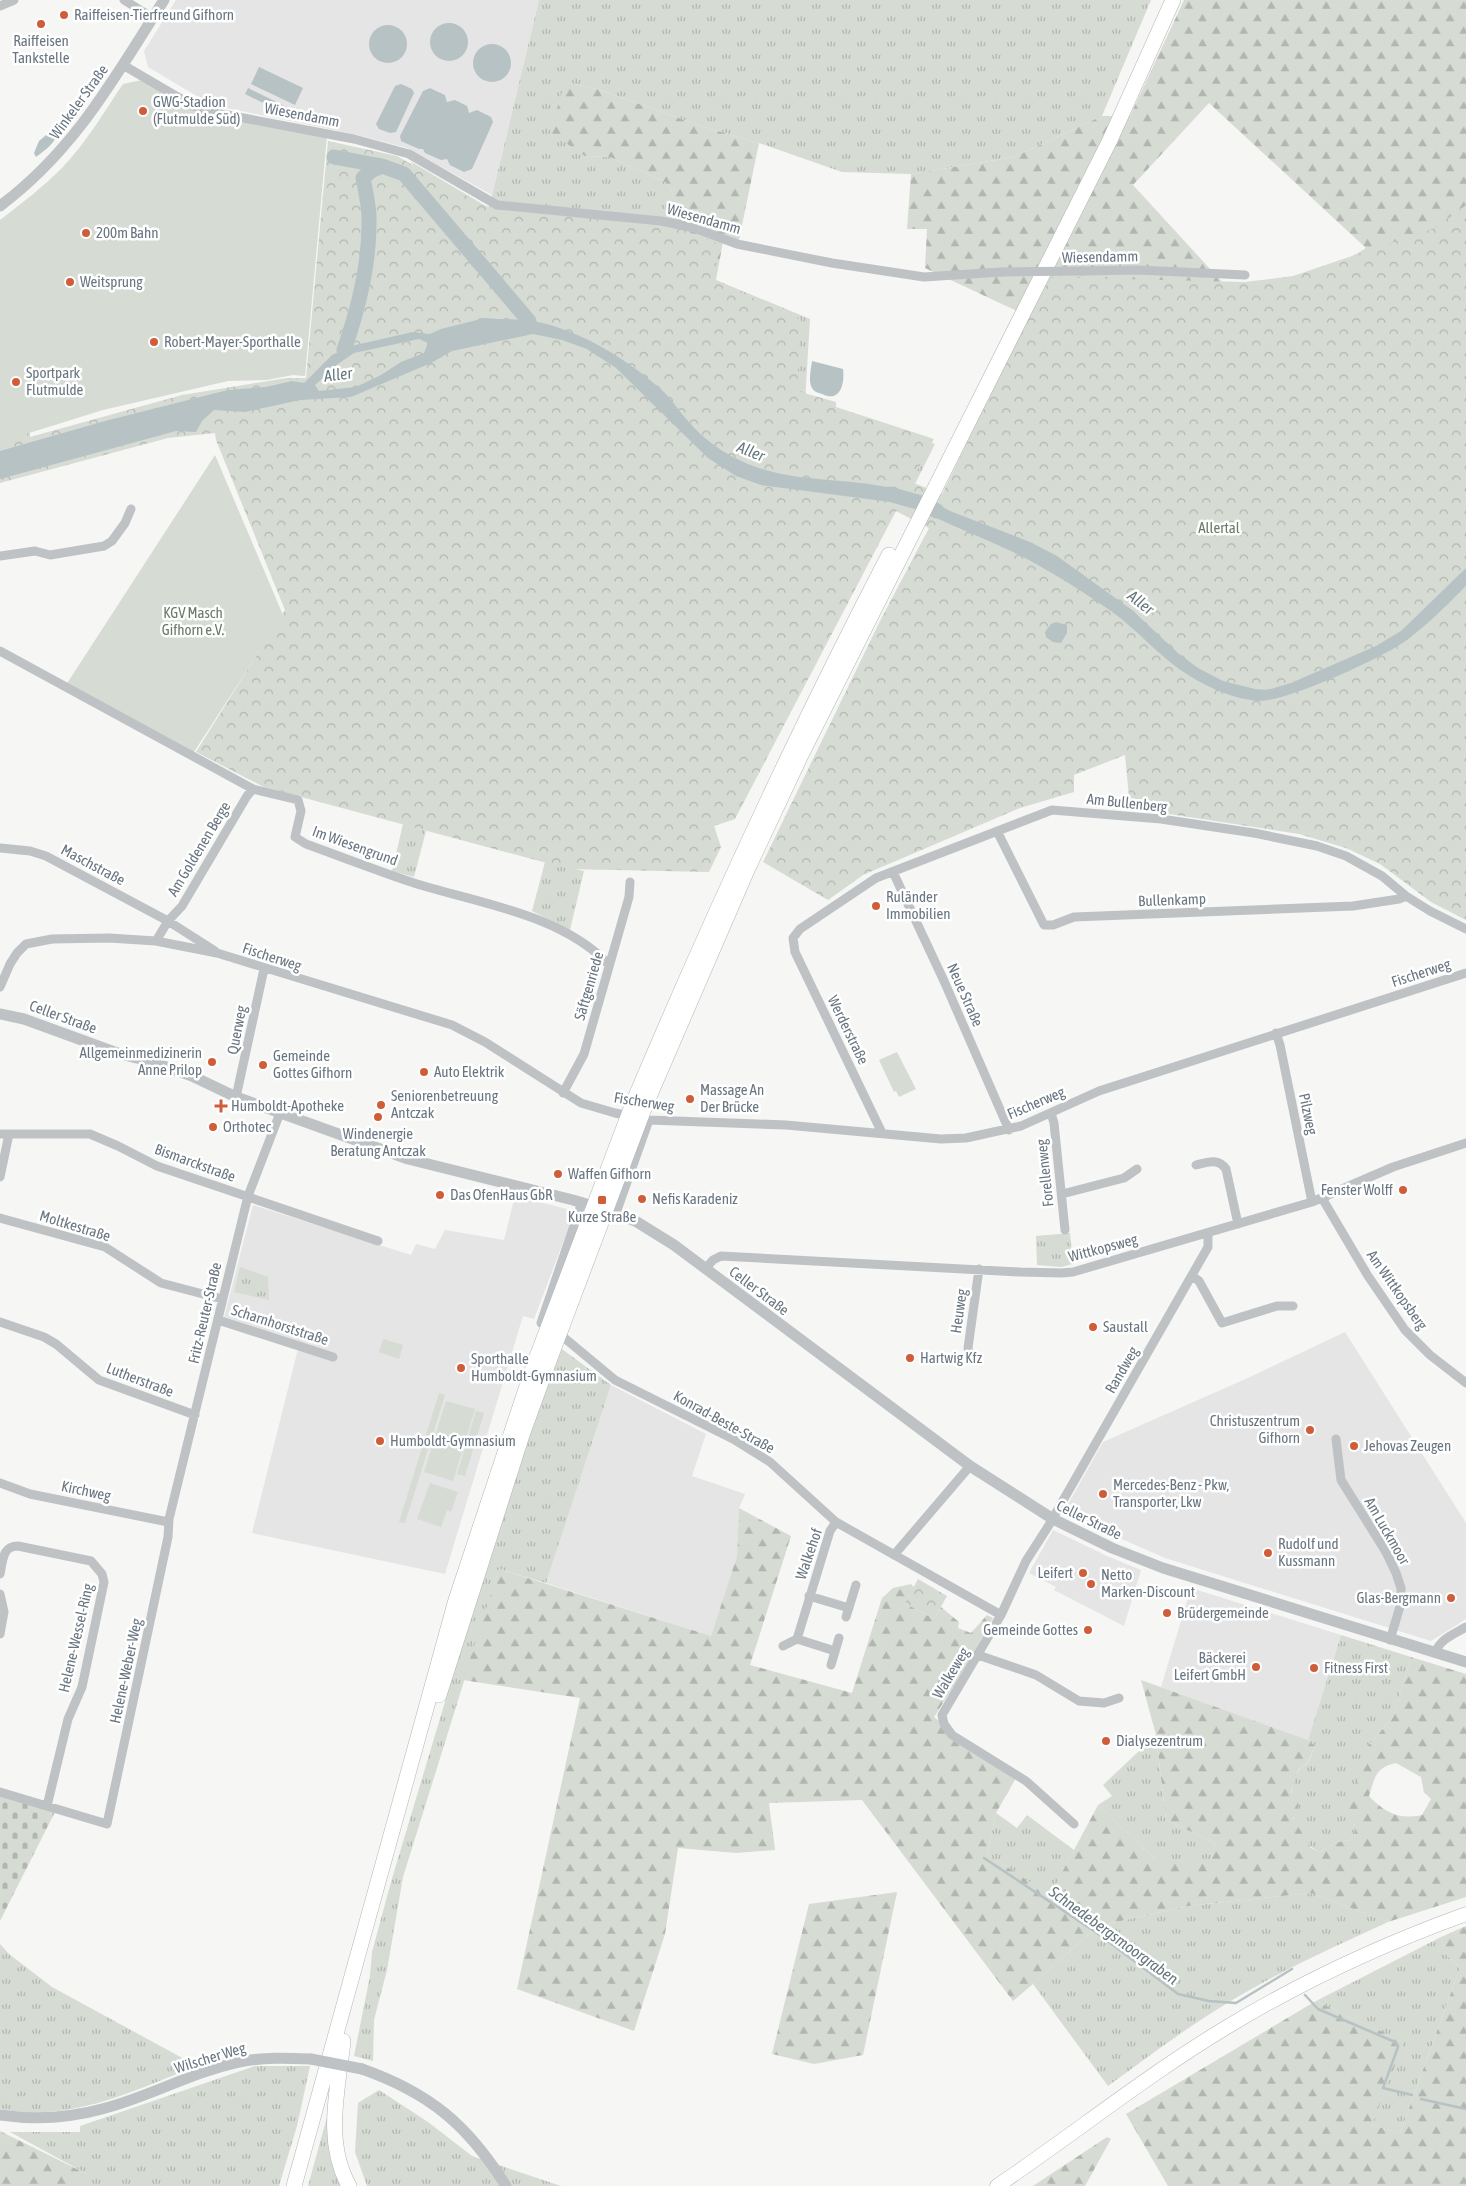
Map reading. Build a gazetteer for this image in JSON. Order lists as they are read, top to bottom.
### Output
{
  "streets": {
    "street": [
      "Winkeler Straße",
      "Wiesendamm",
      "Am Bullenberg",
      "Im Wiesengrund",
      "Am Goldenen Berge",
      "Maschstraße",
      "Bullenkamp",
      "Fischerweg",
      "Säftgenriede",
      "Neue Straße",
      "Celler Straße",
      "Querweg",
      "Werderstraße",
      "Pilzweg",
      "Bismarckstraße",
      "Forellenweg",
      "Moltkestraße",
      "Wittkopsweg",
      "Am Wittkopsberg",
      "Heuweg",
      "Fritz-Reuter-Straße",
      "Scharnhorststraße",
      "Randweg",
      "Lutherstraße",
      "Konrad-Beste-Straße",
      "Kirchweg",
      "Am Luckmoor",
      "Walkehof",
      "Helene-Wessel-Ring",
      "Helene-Weber-Weg",
      "Walkeweg",
      "Wilscher Weg"
    ]
  },
  "crossings": [
    ["Winkeler Straße", "Wiesendamm"],
    ["Am Bullenberg", "Bullenkamp"],
    ["Am Bullenberg", "Neue Straße"],
    ["Am Bullenberg", "Werderstraße"],
    ["Im Wiesengrund", "Am Goldenen Berge"],
    ["Im Wiesengrund", "Säftgenriede"],
    ["Am Goldenen Berge", "Maschstraße"],
    ["Maschstraße", "Fischerweg"],
    ["Fischerweg", "Säftgenriede"],
    ["Fischerweg", "Neue Straße"],
    ["Fischerweg", "Querweg"],
    ["Fischerweg", "Werderstraße"],
    ["Fischerweg", "Pilzweg"],
    ["Fischerweg", "Forellenweg"],
    ["Celler Straße", "Querweg"],
    ["Celler Straße", "Wittkopsweg"],
    ["Celler Straße", "Fritz-Reuter-Straße"],
    ["Celler Straße", "Randweg"],
    ["Celler Straße", "Konrad-Beste-Straße"],
    ["Celler Straße", "Am Luckmoor"],
    ["Celler Straße", "Walkeweg"],
    ["Pilzweg", "Wittkopsweg"],
    ["Bismarckstraße", "Fritz-Reuter-Straße"],
    ["Moltkestraße", "Fritz-Reuter-Straße"],
    ["Wittkopsweg", "Am Wittkopsberg"],
    ["Wittkopsweg", "Heuweg"],
    ["Wittkopsweg", "Randweg"],
    ["Fritz-Reuter-Straße", "Scharnhorststraße"],
    ["Fritz-Reuter-Straße", "Lutherstraße"],
    ["Fritz-Reuter-Straße", "Kirchweg"],
    ["Fritz-Reuter-Straße", "Helene-Weber-Weg"],
    ["Randweg", "Walkeweg"],
    ["Konrad-Beste-Straße", "Walkehof"],
    ["Konrad-Beste-Straße", "Walkeweg"],
    ["Kirchweg", "Helene-Weber-Weg"],
    ["Helene-Wessel-Ring", "Helene-Weber-Weg"]
  ],
  "water": ["Aller", "Schnedebergsmoorgraben"],
  "parks": ["Allertal", "KGV Masch Gifhorn e.V."],
  "places": {
    "other": [
      "Raiffeisen-Tierfreund Gifhorn",
      "Raiffeisen Tankstelle",
      "GWG-Stadion (Flutmulde Süd)",
      "200m Bahn",
      "Weitsprung",
      "Robert-Mayer-Sporthalle",
      "Sportpark Flutmulde",
      "Ruländer Immobilien",
      "Allgemeinmedizinerin Anne Prilop",
      "Gemeinde Gottes Gifhorn",
      "Auto Elektrik",
      "Massage An Der Brücke",
      "Seniorenbetreuung Antczak",
      "Windenergie Beratung Antczak",
      "Orthotec",
      "Waffen Gifhorn",
      "Fenster Wolff",
      "Das OfenHaus GbR",
      "Nefis Karadeniz",
      "Saustall",
      "Hartwig Kfz",
      "Sporthalle Humboldt-Gymnasium",
      "Christuszentrum Gifhorn",
      "Humboldt-Gymnasium",
      "Jehovas Zeugen",
      "Mercedes-Benz - Pkw, Transporter, Lkw",
      "Rudolf und Kussmann",
      "Leifert",
      "Netto Marken-Discount",
      "Glas-Bergmann",
      "Brüdergemeinde",
      "Gemeinde Gottes",
      "Bäckerei Leifert GmbH",
      "Fitness First",
      "Dialysezentrum"
    ],
    "health": ["Humboldt-Apotheke"],
    "transit": ["Kurze Straße"]
  }
}
